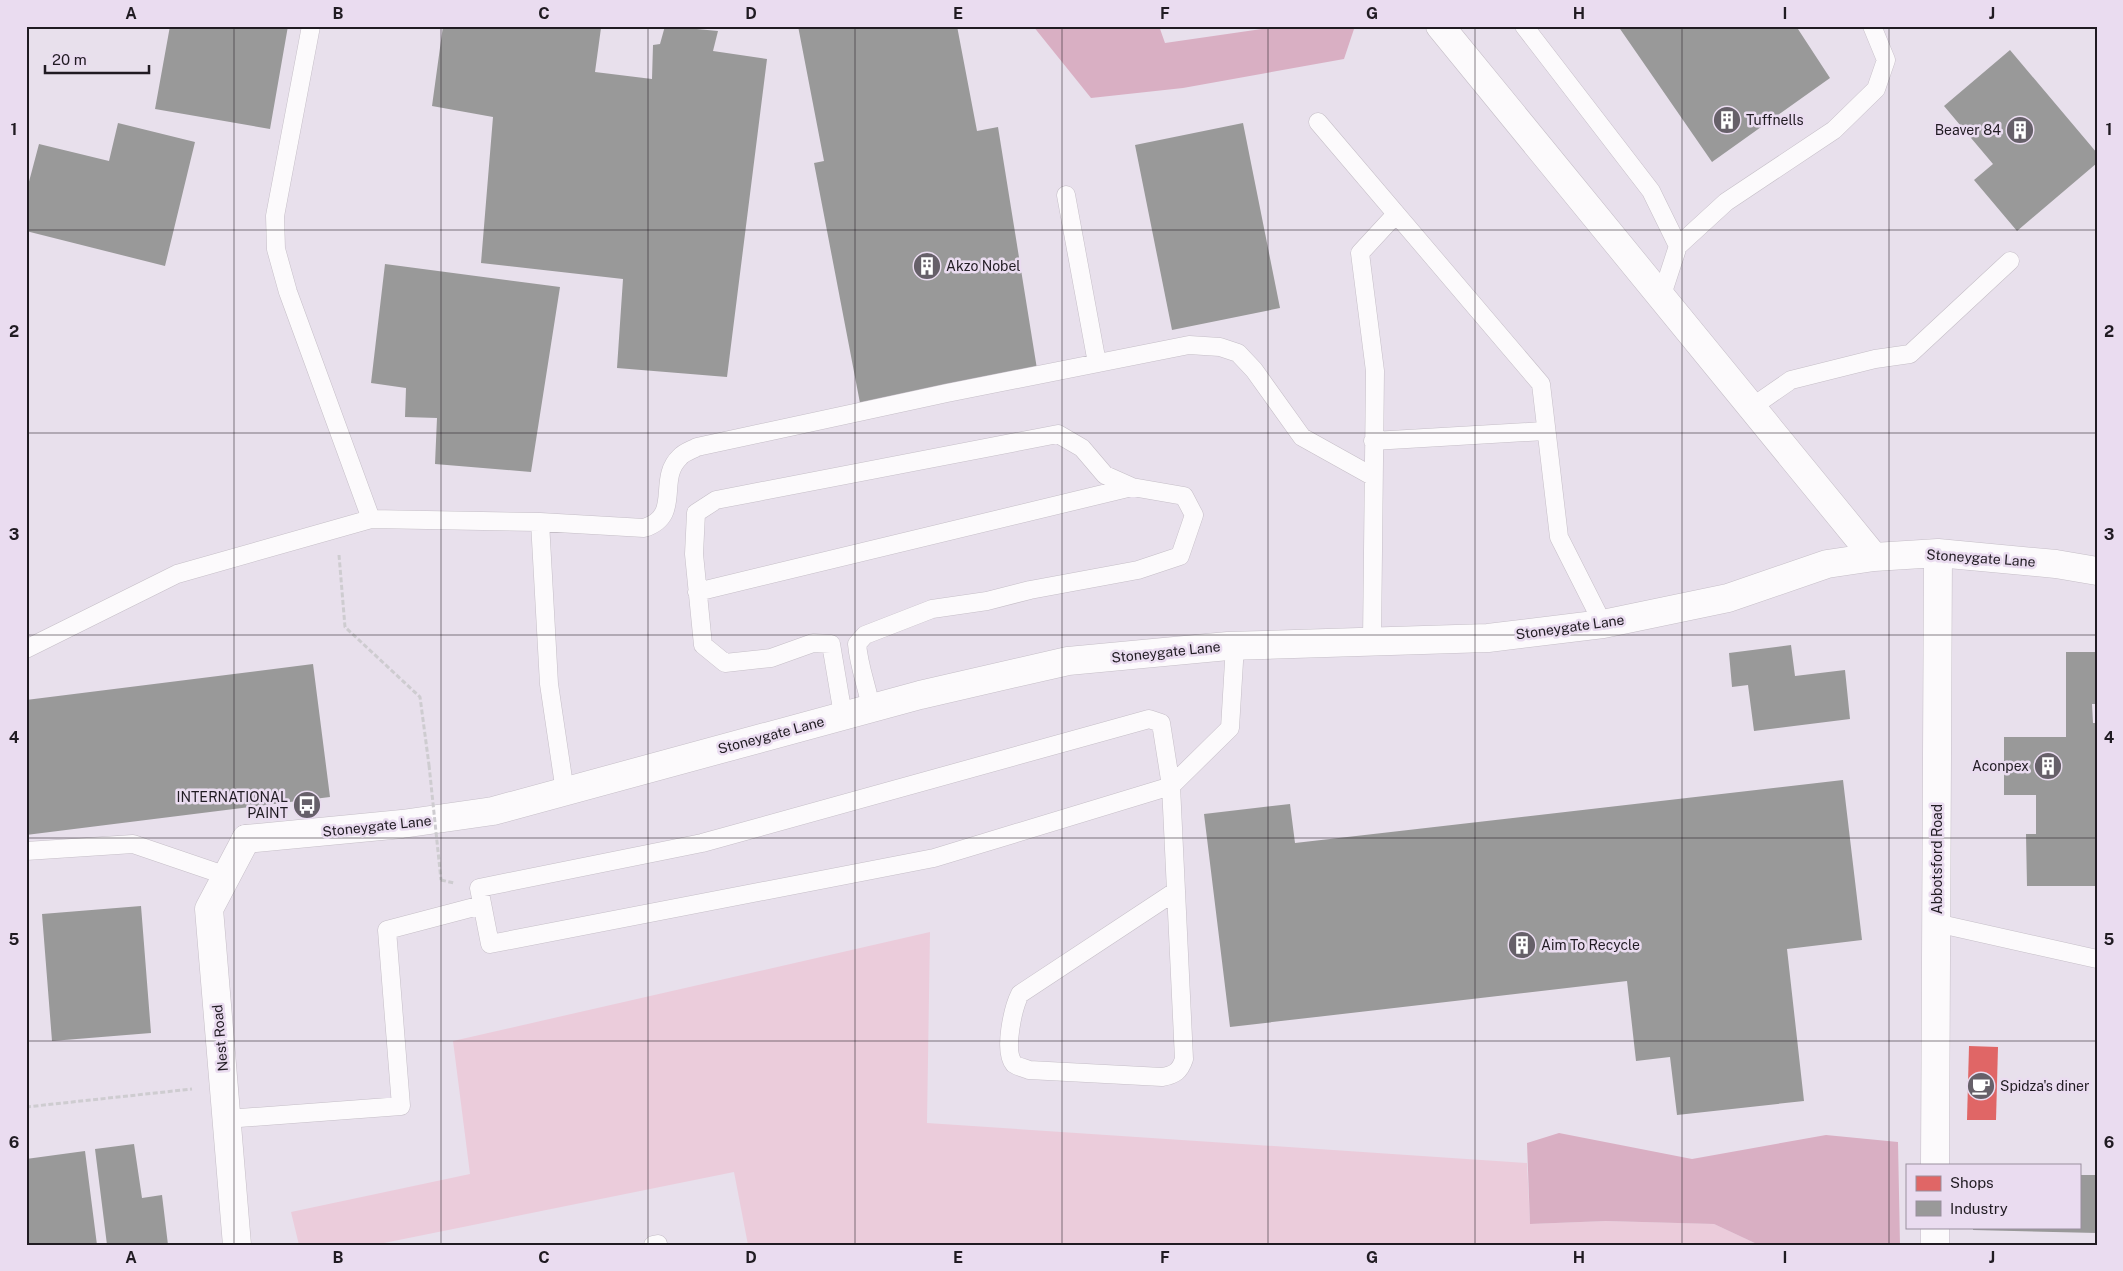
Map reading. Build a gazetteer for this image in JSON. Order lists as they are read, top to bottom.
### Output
{
  "streets": {
    "street": ["Stoneygate Lane", "Abbotsford Road", "Nest Road"]
  },
  "crossings": [
    ["Stoneygate Lane", "Abbotsford Road"],
    ["Stoneygate Lane", "Nest Road"]
  ],
  "places": {
    "building": [
      "Tuffnells",
      "Beaver 84",
      "Akzo Nobel",
      "Aconpex",
      "Aim To Recycle"
    ],
    "bus stop": ["INTERNATIONAL PAINT"],
    "cafe": ["Spidza's diner"]
  },
  "legend": ["Shops", "Industry"],
  "scale_bar": "20 m",
  "grid": {
    "columns": [
      "A",
      "B",
      "C",
      "D",
      "E",
      "F",
      "G",
      "H",
      "I",
      "J"
    ],
    "rows": [
      "1",
      "2",
      "3",
      "4",
      "5",
      "6"
    ]
  }
}
